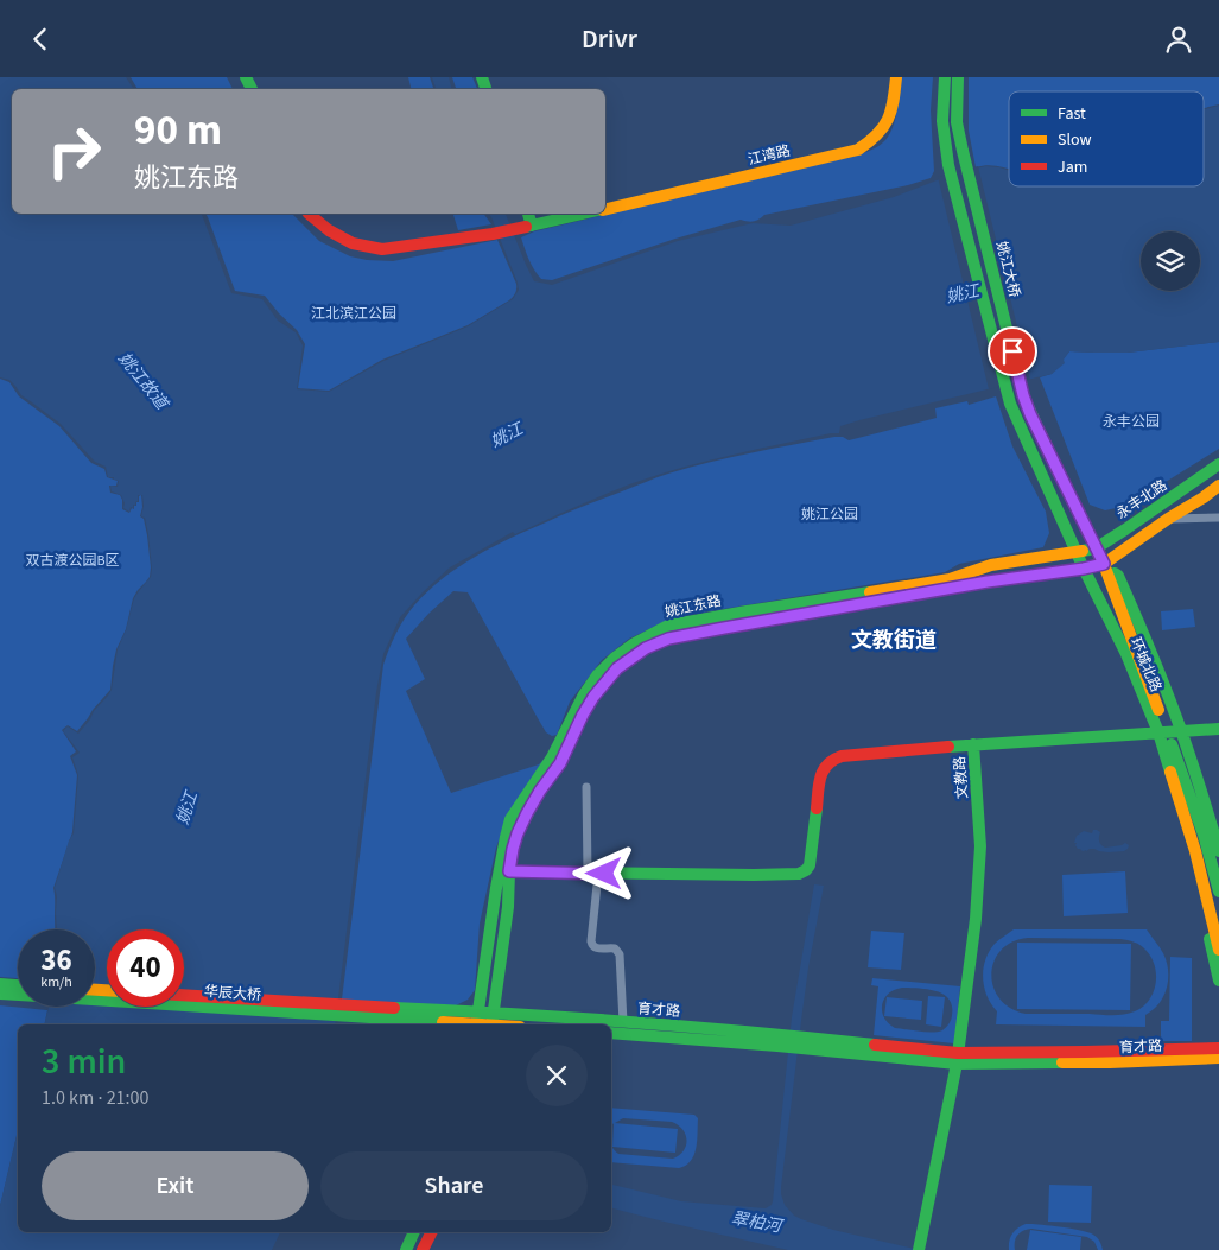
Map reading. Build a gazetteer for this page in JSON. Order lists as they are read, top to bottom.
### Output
{
  "streets": {
    "main road": [
      "江湾路",
      "姚江大桥",
      "永丰北路",
      "姚江东路",
      "环城北路",
      "文教路",
      "华辰大桥",
      "育才路"
    ]
  },
  "crossings": [
    ["姚江大桥", "环城北路"],
    ["永丰北路", "姚江东路"],
    ["永丰北路", "环城北路"],
    ["姚江东路", "环城北路"],
    ["姚江东路", "育才路"],
    ["环城北路", "文教路"],
    ["文教路", "育才路"],
    ["华辰大桥", "育才路"]
  ],
  "districts": ["文教街道"],
  "water": ["姚江", "姚江故道", "翠柏河"],
  "parks": [
    "江北滨江公园",
    "永丰公园",
    "姚江公园",
    "双古渡公园B区"
  ],
  "legend": ["Fast", "Slow", "Jam"],
  "page": {
    "header": "Drivr",
    "turn": ["90 m", "姚江东路"],
    "speed": "36 km/h",
    "limit": "40",
    "heading": ["3 min", "1.0 km · 21:00"],
    "buttons": ["Exit", "Share"]
  }
}
